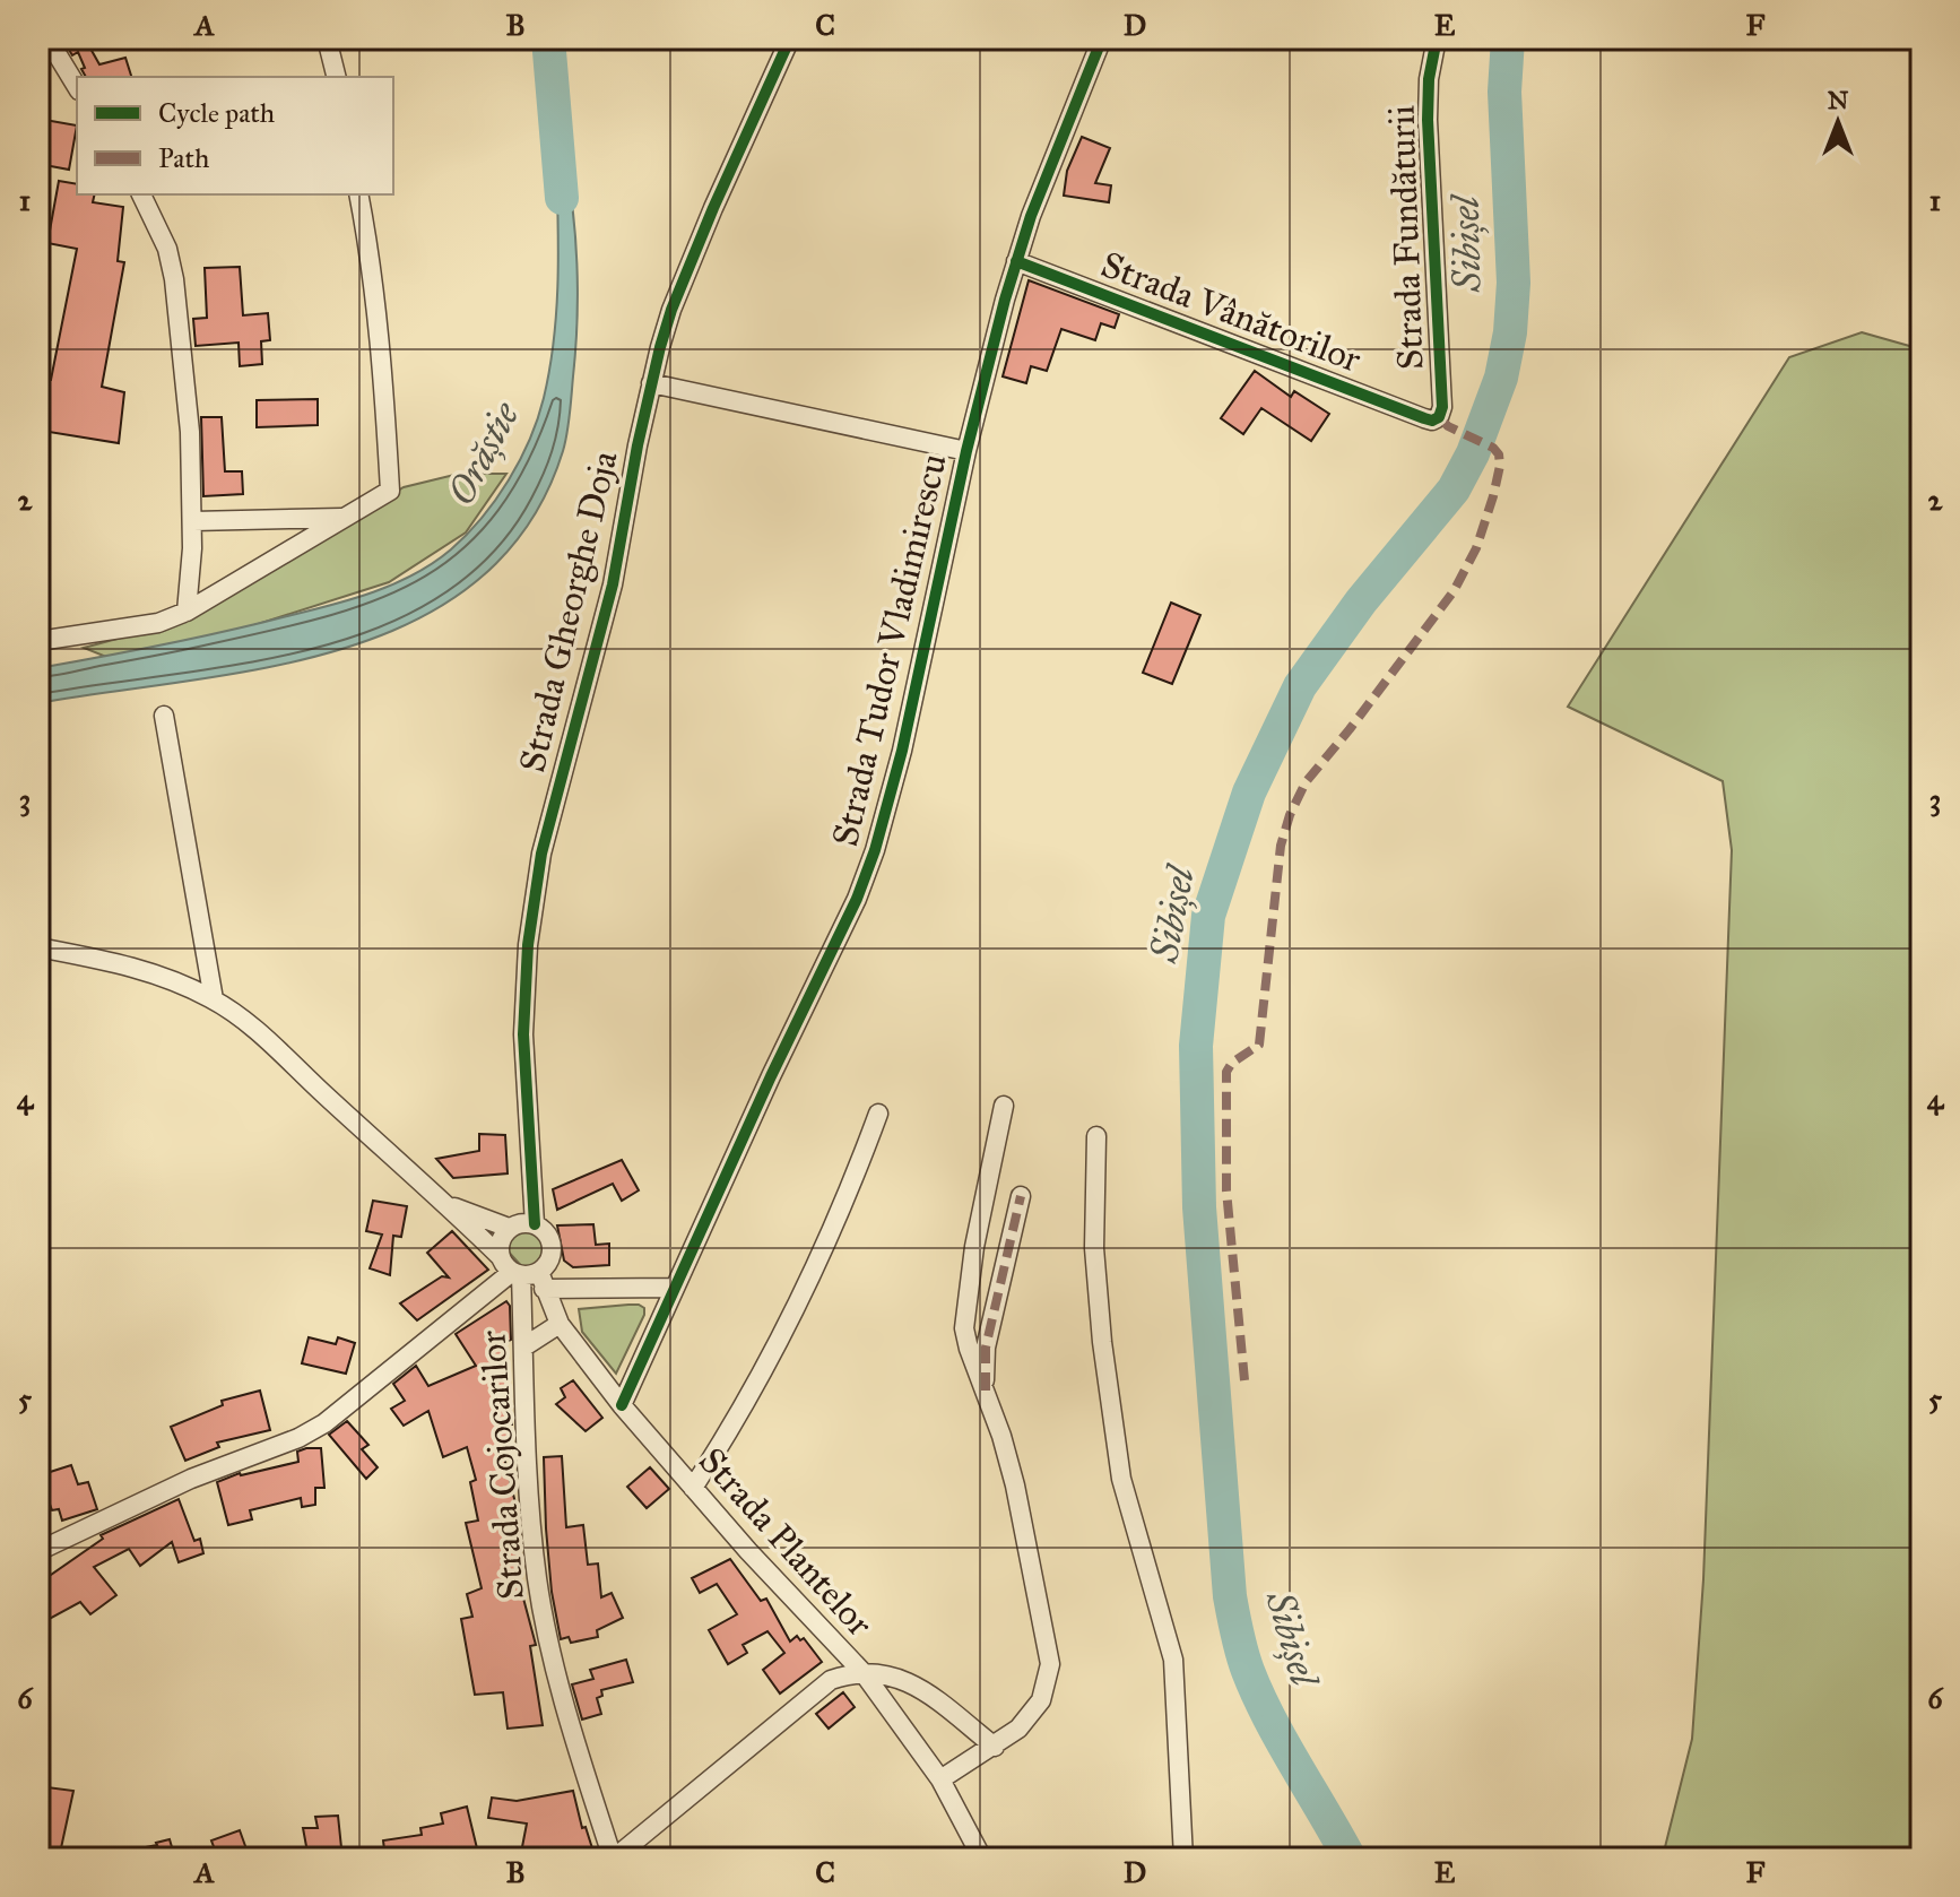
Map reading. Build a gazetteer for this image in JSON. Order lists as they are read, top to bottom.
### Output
{
  "streets": {
    "street": [
      "Strada Fundăturii",
      "Strada Vânătorilor",
      "Strada Gheorghe Doja",
      "Strada Tudor Vladimirescu",
      "Strada Cojocarilor",
      "Strada Plantelor"
    ]
  },
  "crossings": [
    ["Strada Fundăturii", "Strada Vânătorilor"],
    ["Strada Vânătorilor", "Strada Tudor Vladimirescu"],
    ["Strada Gheorghe Doja", "Strada Cojocarilor"],
    ["Strada Gheorghe Doja", "Strada Plantelor"],
    ["Strada Tudor Vladimirescu", "Strada Plantelor"],
    ["Strada Cojocarilor", "Strada Plantelor"]
  ],
  "water": ["Sibișel", "Orăștie"],
  "legend": ["Cycle path", "Path"],
  "north": "top",
  "grid": {
    "columns": [
      "A",
      "B",
      "C",
      "D",
      "E",
      "F"
    ],
    "rows": [
      "1",
      "2",
      "3",
      "4",
      "5",
      "6"
    ]
  }
}
